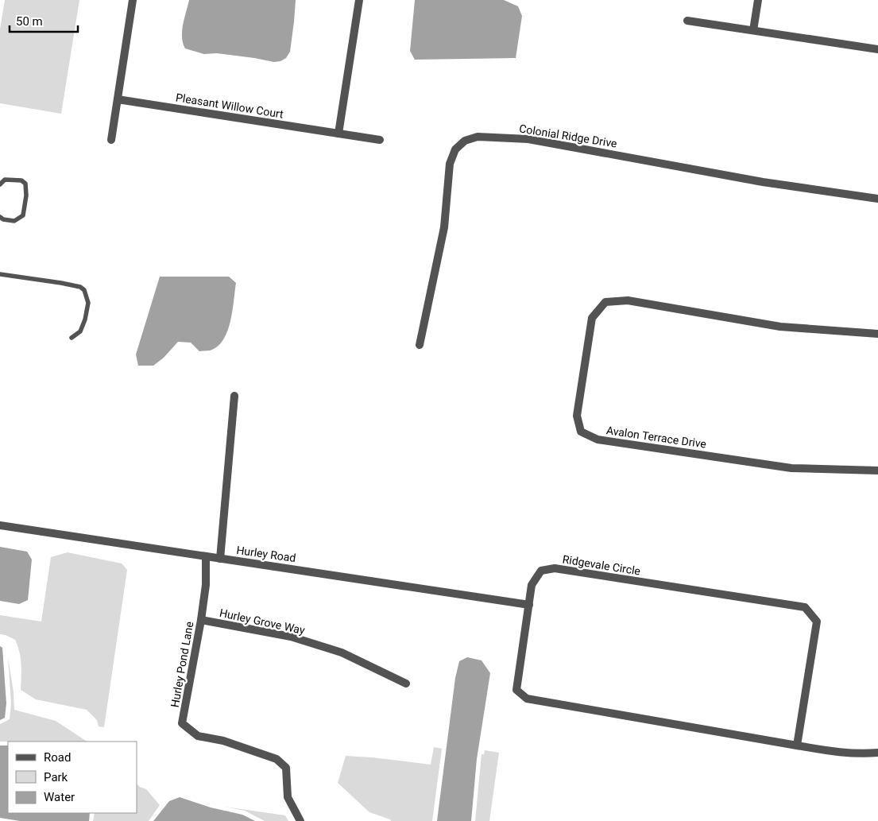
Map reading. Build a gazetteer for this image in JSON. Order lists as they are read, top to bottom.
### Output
{
  "streets": {
    "street": [
      "Pleasant Willow Court",
      "Colonial Ridge Drive",
      "Avalon Terrace Drive",
      "Hurley Road",
      "Ridgevale Circle",
      "Hurley Grove Way",
      "Hurley Pond Lane"
    ]
  },
  "crossings": [
    ["Hurley Road", "Ridgevale Circle"],
    ["Hurley Road", "Hurley Pond Lane"],
    ["Hurley Grove Way", "Hurley Pond Lane"]
  ],
  "legend": ["Road", "Park", "Water"],
  "scale_bar": "50 m"
}
